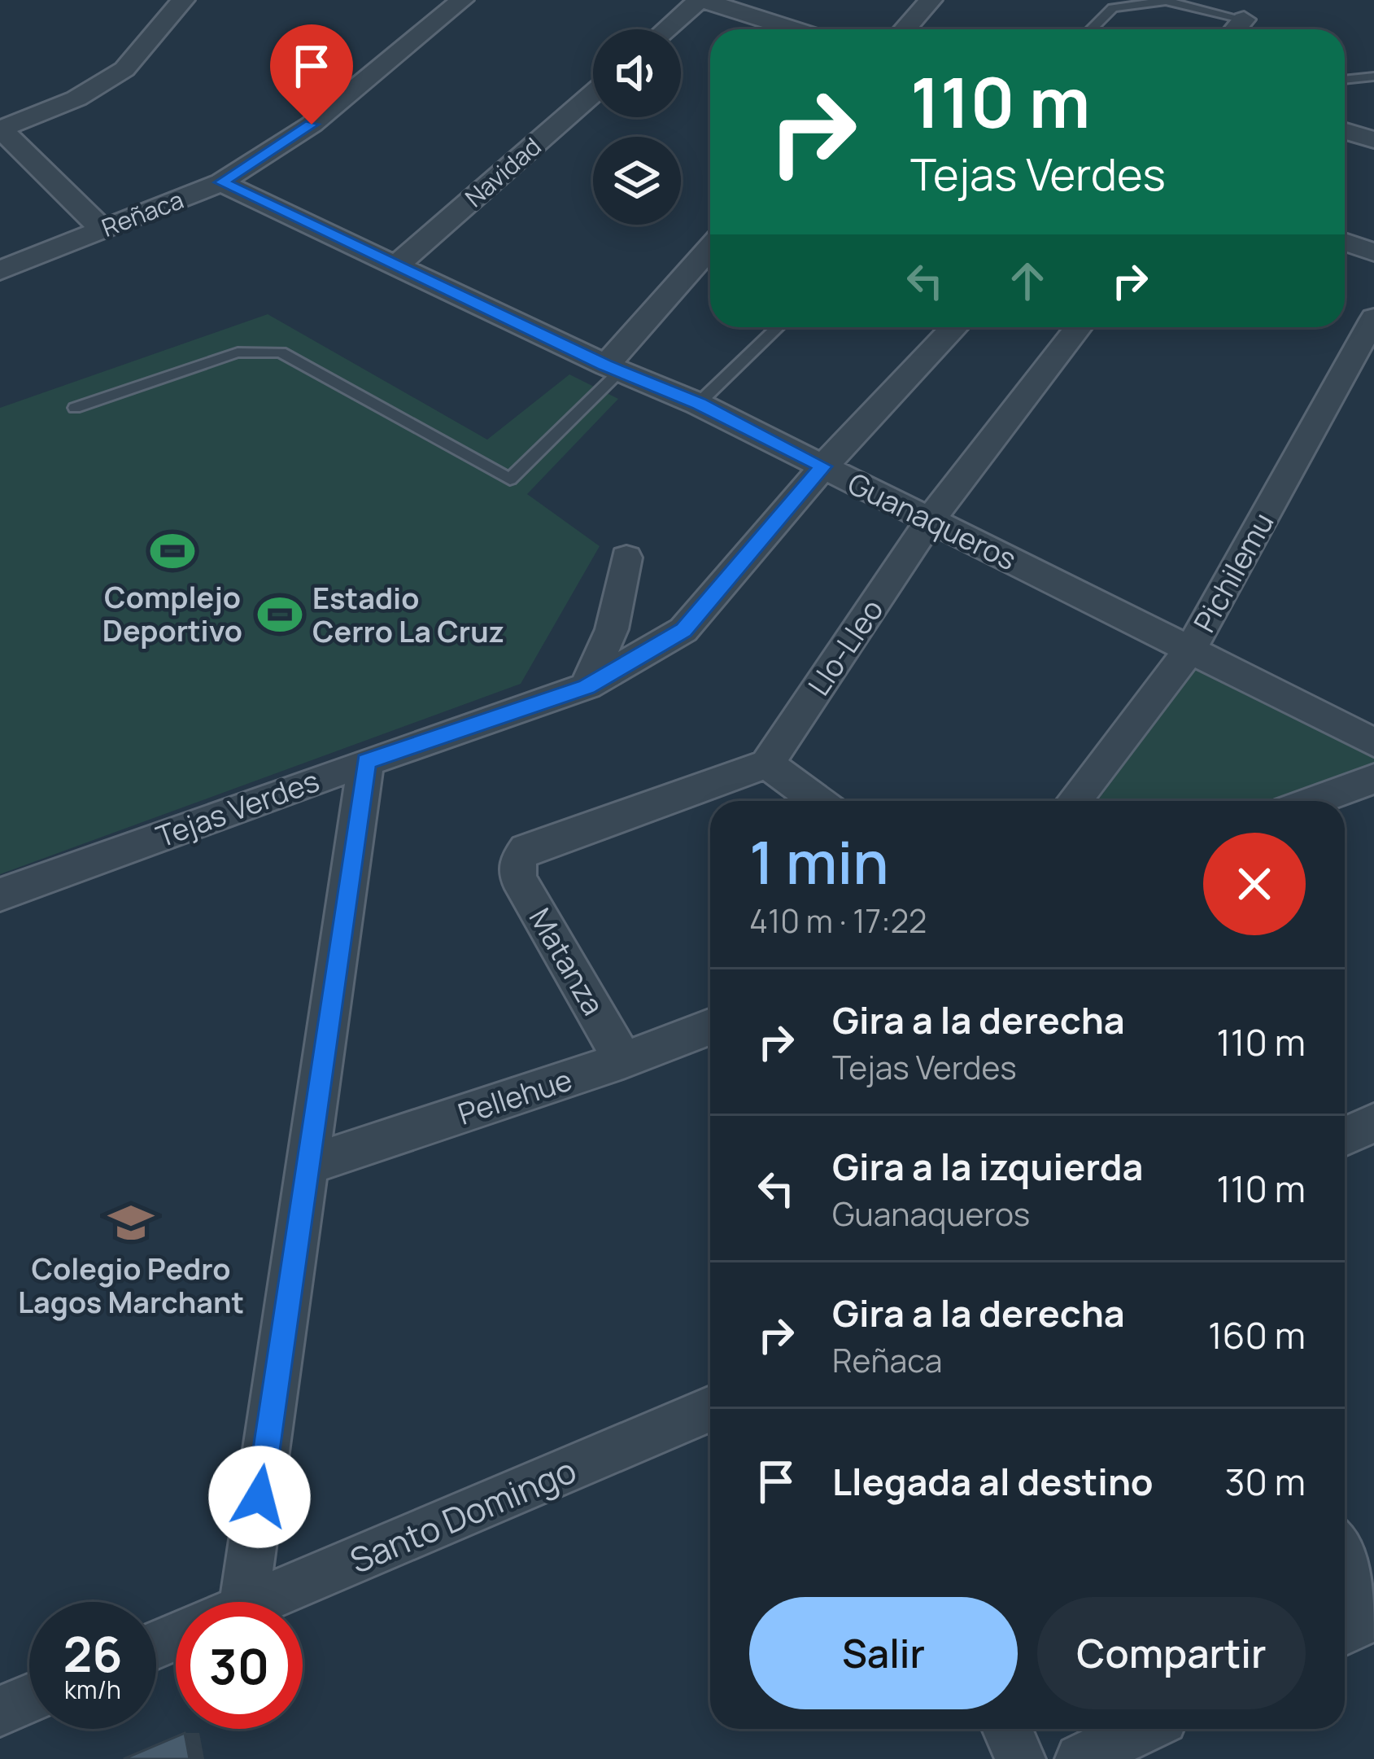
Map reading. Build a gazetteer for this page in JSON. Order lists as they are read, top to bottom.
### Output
{
  "streets": {
    "street": [
      "Navidad",
      "Reñaca",
      "Guanaqueros",
      "Pichilemu",
      "Llo-Lleo",
      "Tejas Verdes",
      "Matanza",
      "Pellehue",
      "Santo Domingo"
    ]
  },
  "crossings": [
    ["Navidad", "Guanaqueros"],
    ["Reñaca", "Guanaqueros"],
    ["Guanaqueros", "Pichilemu"],
    ["Guanaqueros", "Llo-Lleo"],
    ["Guanaqueros", "Tejas Verdes"],
    ["Llo-Lleo", "Matanza"],
    ["Matanza", "Pellehue"]
  ],
  "places": {
    "sports": ["Complejo Deportivo", "Estadio Cerro La Cruz"],
    "school or university": ["Colegio Pedro Lagos Marchant"]
  },
  "page": {
    "turn": ["110 m", "Tejas Verdes"],
    "heading": ["1 min", "410 m · 17:22"],
    "list": [
      {
        "name": "Gira a la derecha",
        "note": "Tejas Verdes",
        "value": "110 m"
      },
      {
        "name": "Gira a la izquierda",
        "note": "Guanaqueros",
        "value": "110 m"
      },
      {
        "name": "Gira a la derecha",
        "note": "Reñaca",
        "value": "160 m"
      },
      {
        "name": "Llegada al destino",
        "value": "30 m"
      }
    ],
    "buttons": ["Salir", "Compartir"],
    "speed": "26 km/h",
    "limit": "30"
  }
}
